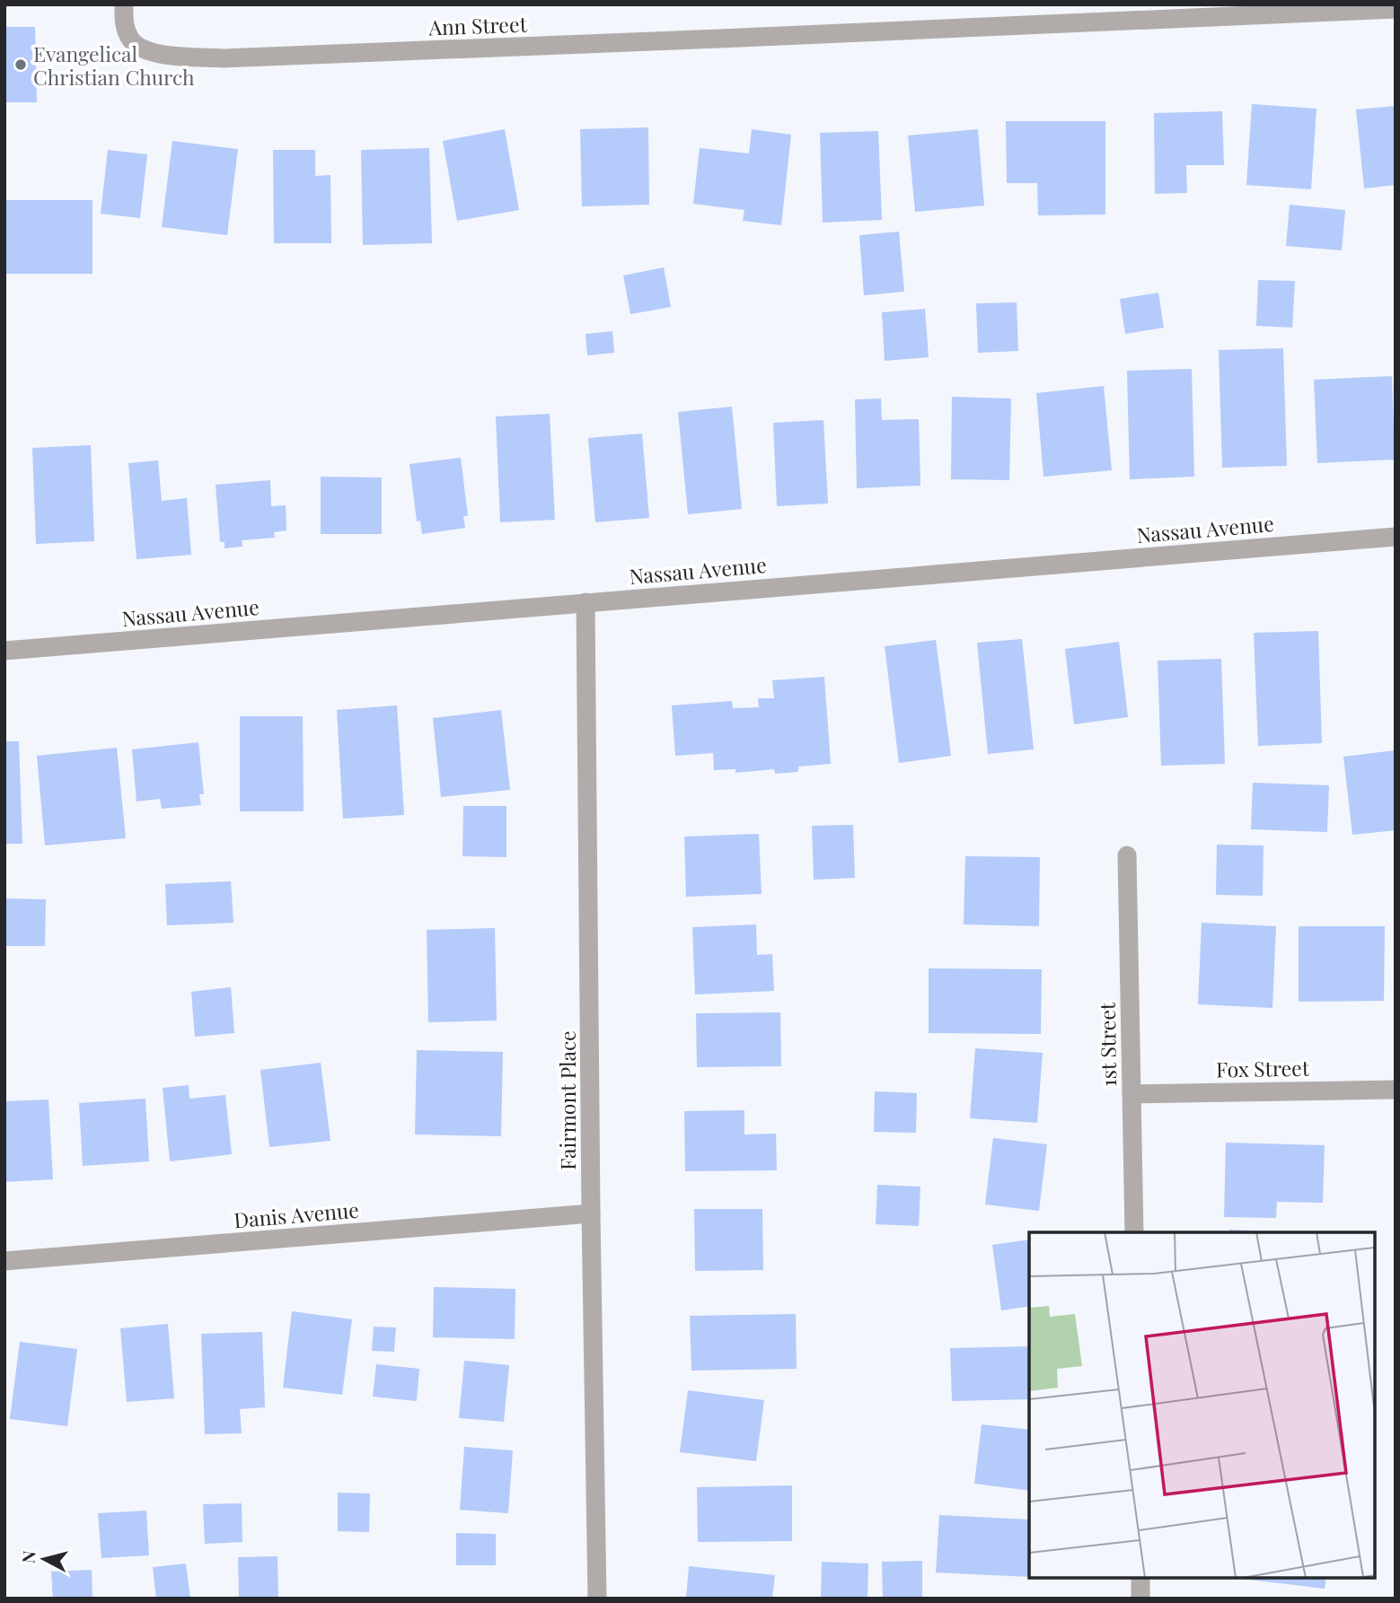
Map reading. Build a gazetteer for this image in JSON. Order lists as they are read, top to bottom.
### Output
{
  "streets": {
    "street": [
      "Ann Street",
      "Nassau Avenue",
      "1st Street",
      "Fox Street",
      "Fairmont Place",
      "Danis Avenue"
    ]
  },
  "crossings": [
    ["Nassau Avenue", "Fairmont Place"],
    ["1st Street", "Fox Street"],
    ["Fairmont Place", "Danis Avenue"]
  ],
  "places": ["Evangelical Christian Church"],
  "north": "left"
}
